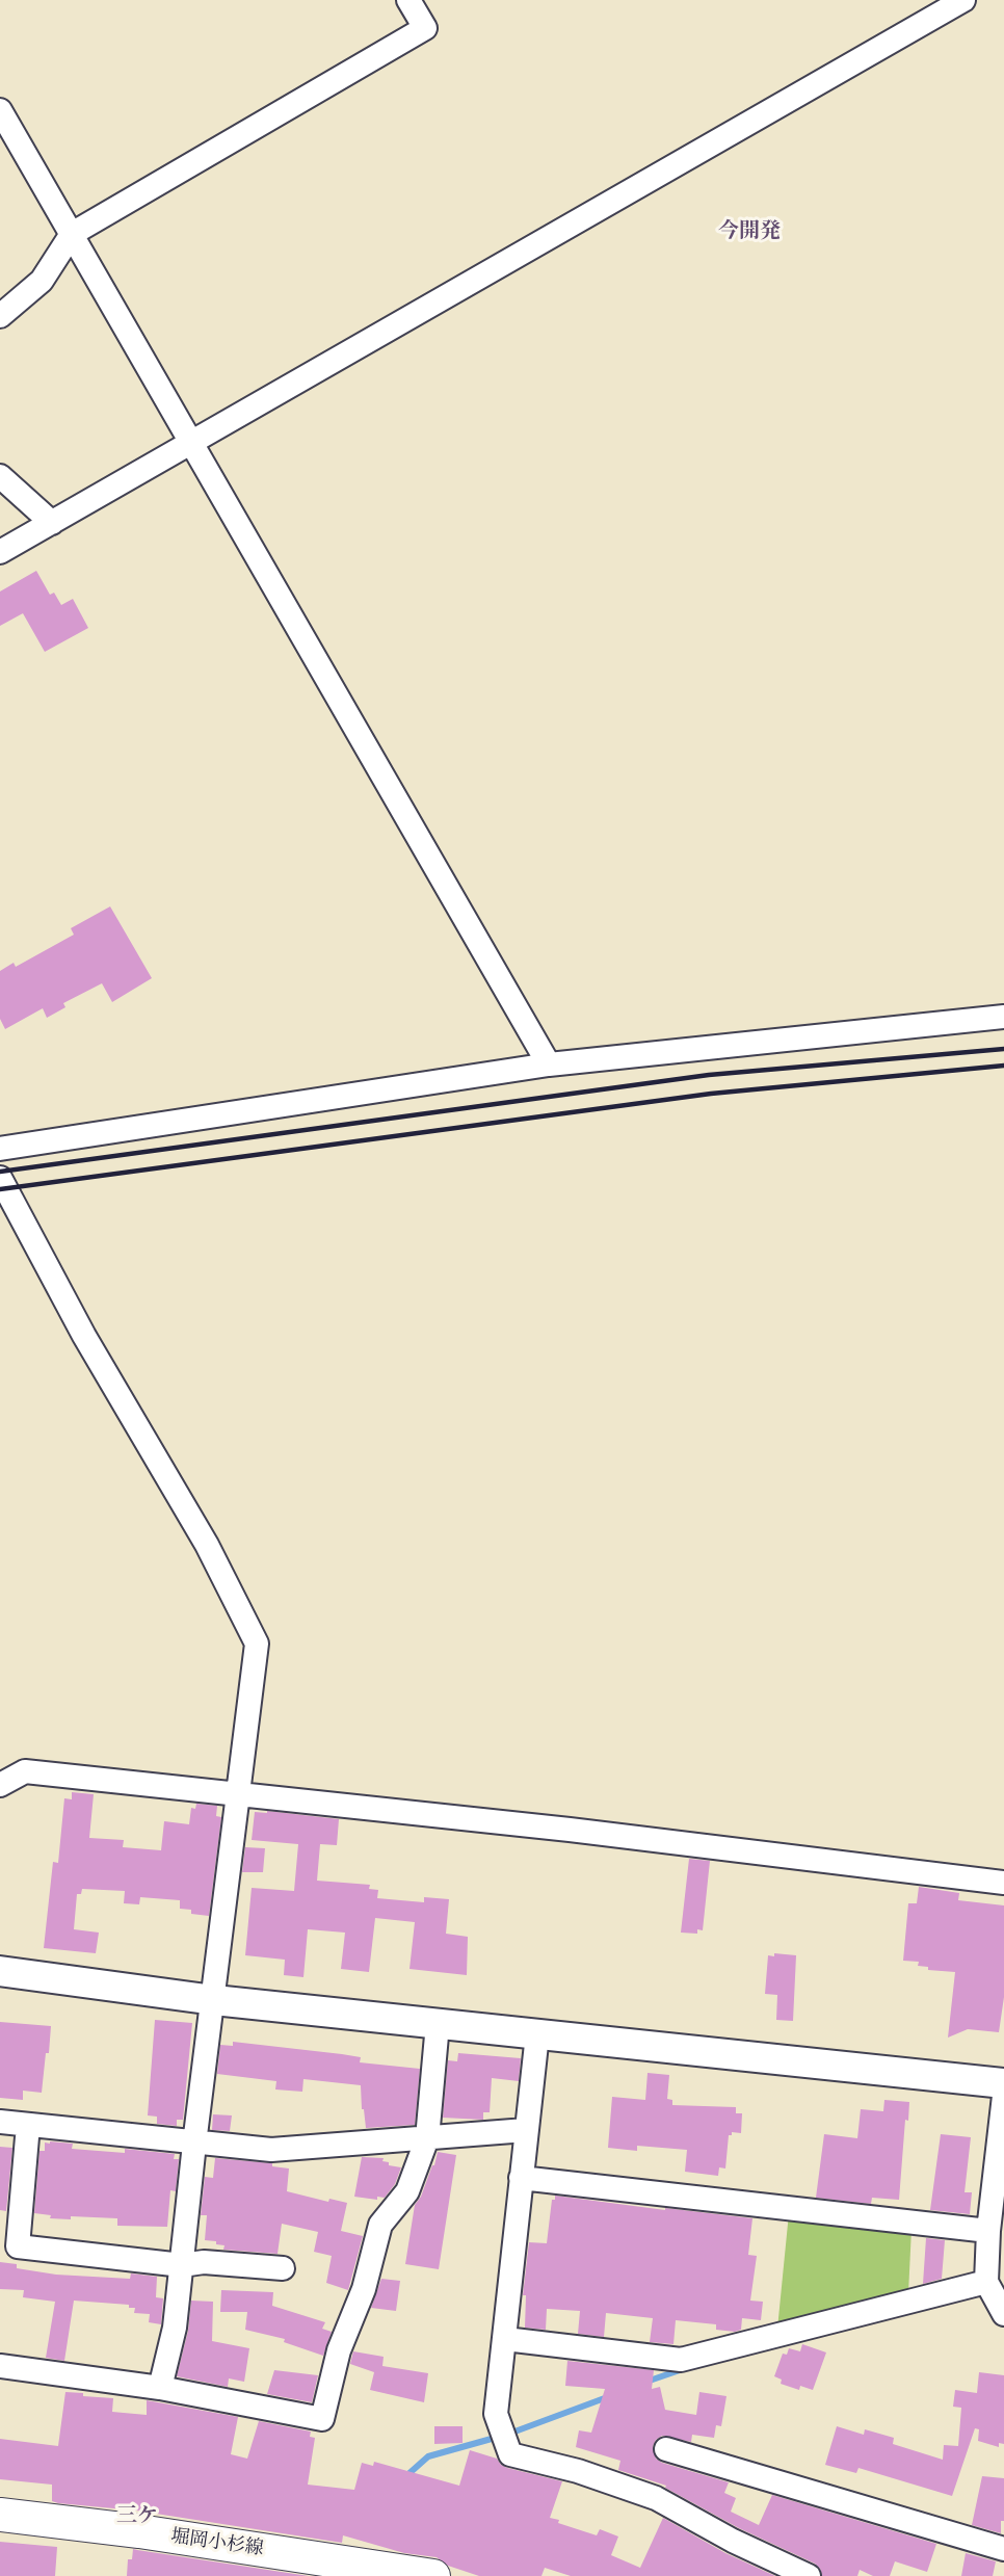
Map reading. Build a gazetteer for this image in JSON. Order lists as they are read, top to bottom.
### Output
{
  "streets": {
    "main road": ["堀岡小杉線"]
  },
  "districts": ["今開発", "三ケ"]
}
